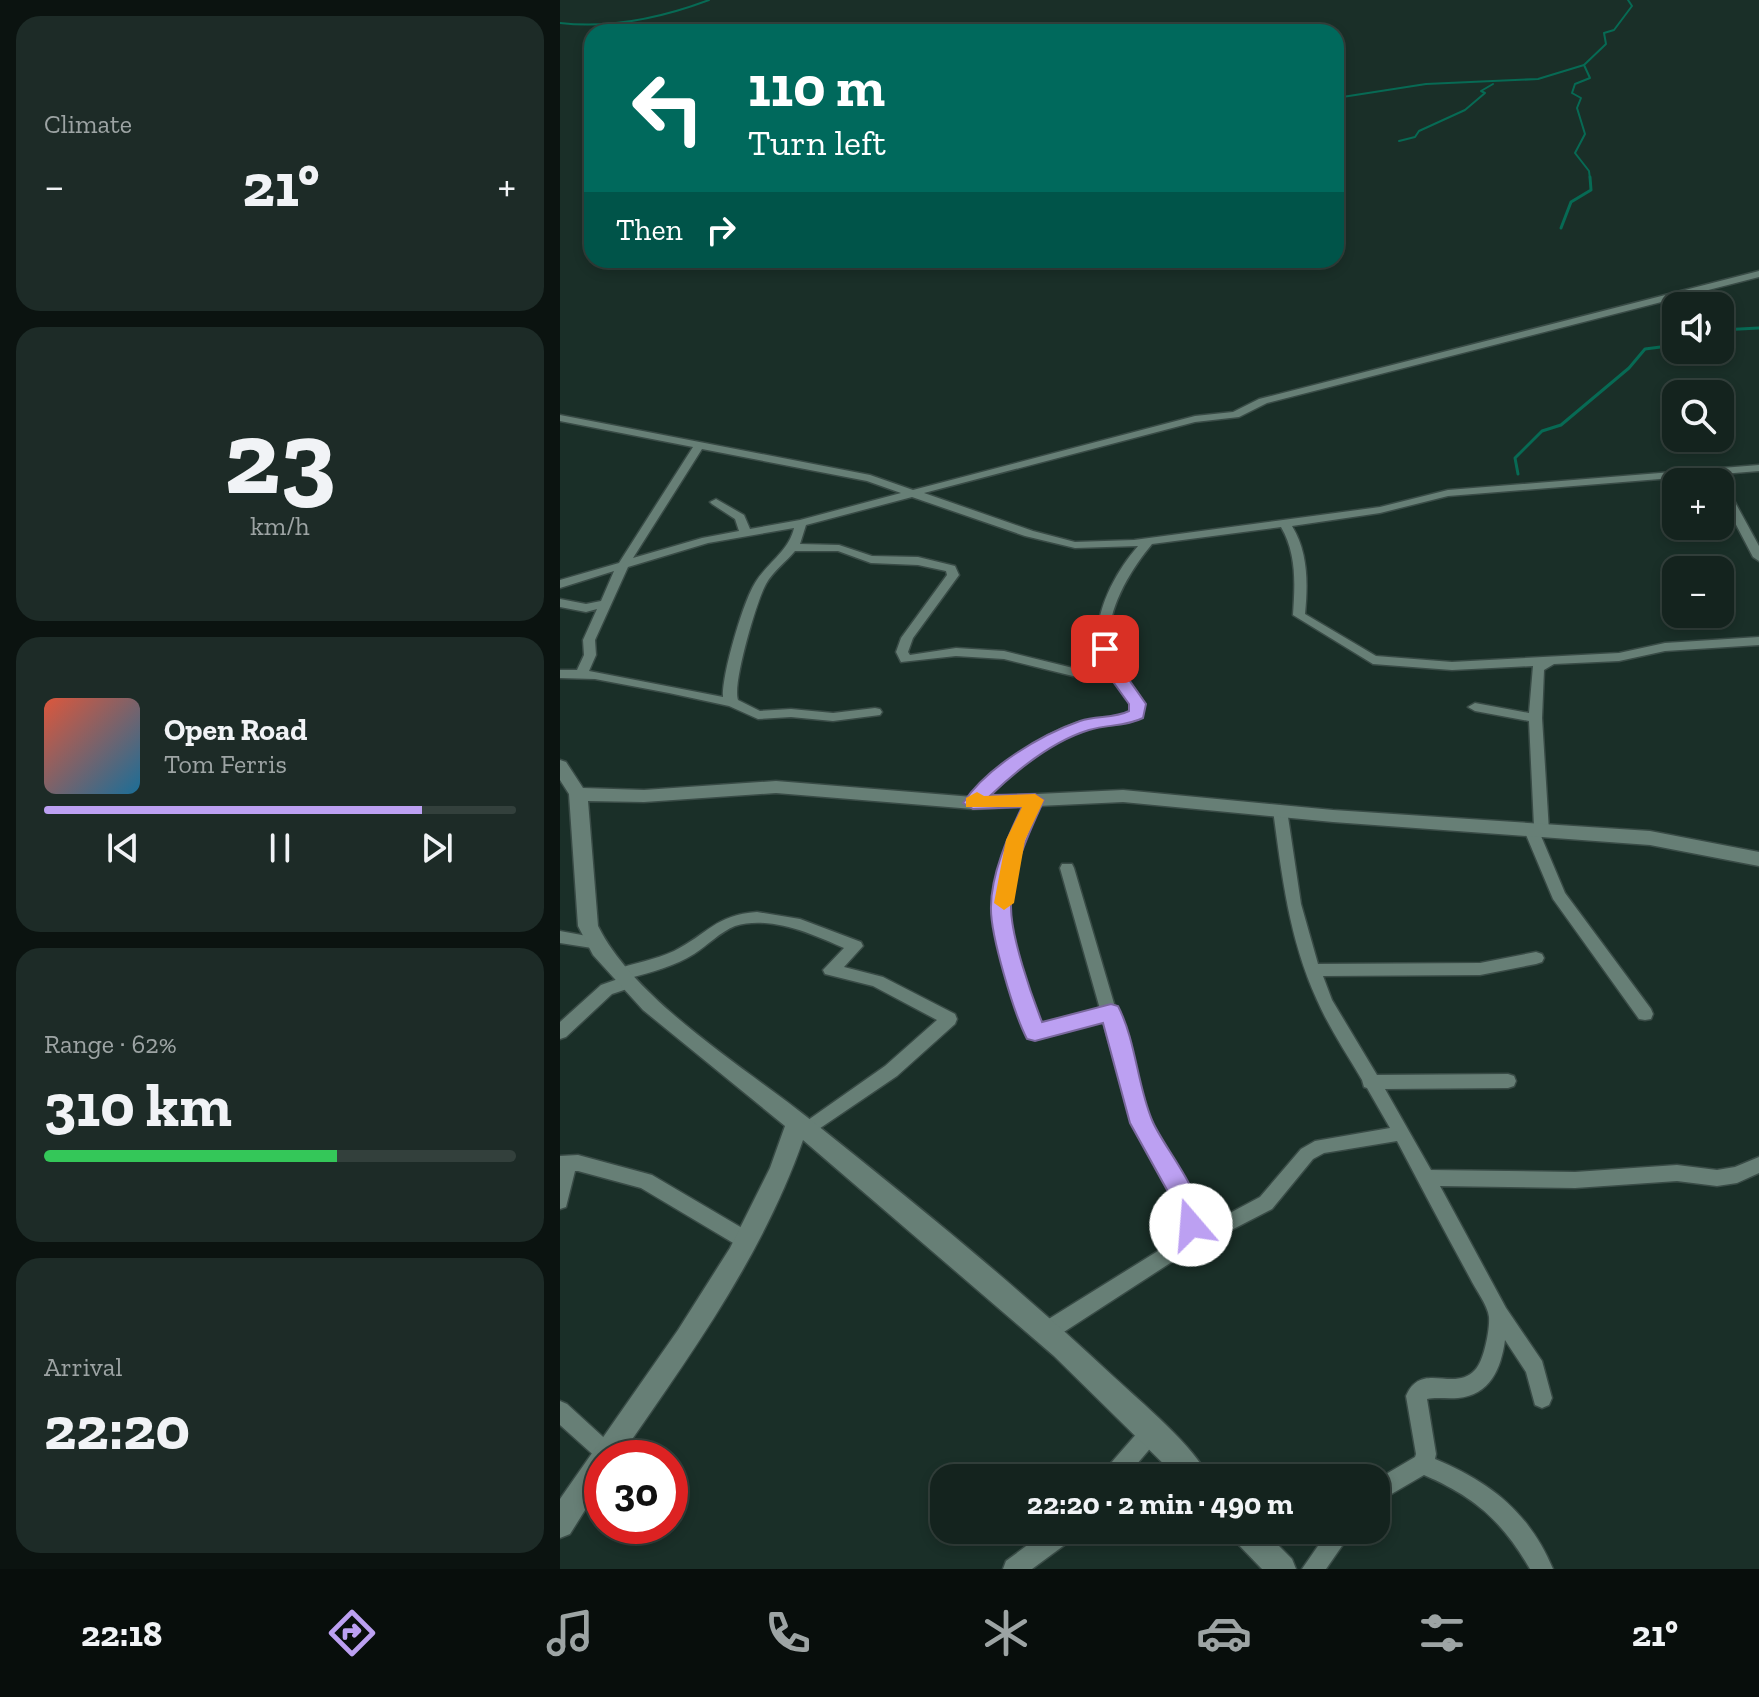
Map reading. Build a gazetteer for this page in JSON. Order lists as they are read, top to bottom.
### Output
{
  "page": {
    "tile": [
      "Climate",
      ["23", "km/h"],
      ["Range · 62%", "310 km"],
      ["Arrival", "22:20"]
    ],
    "turn": ["110 m", "Turn left"],
    "heat": ["−", "21°", "+"],
    "then": "Then",
    "map_buttons": ["+", "−"],
    "song": ["Open Road", "Tom Ferris"],
    "limit": "30",
    "trip": "22:20 · 2 min · 490 m",
    "tabs": ["22:18", "21°"]
  }
}
